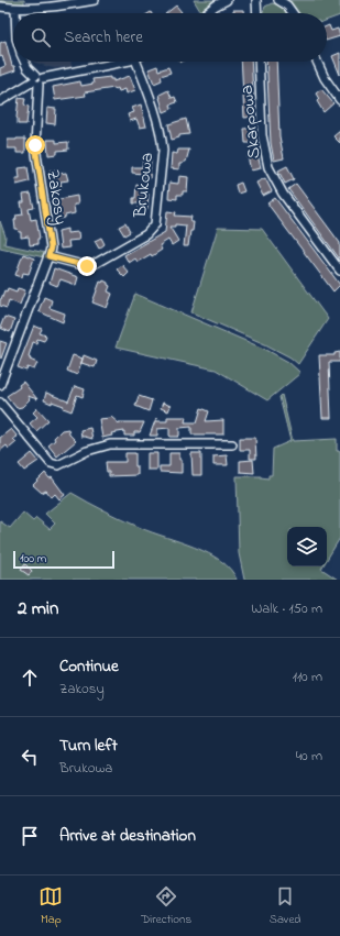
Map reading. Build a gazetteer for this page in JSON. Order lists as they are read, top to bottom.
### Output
{
  "streets": {
    "street": ["Skarpowa", "Brukowa", "Zakosy"]
  },
  "crossings": [
    ["Brukowa", "Zakosy"]
  ],
  "scale_bar": "100 m",
  "page": {
    "search": "Search here",
    "scale": "100 m",
    "heading": ["2 min", "Walk · 150 m"],
    "list": [
      ["Continue", "Zakosy", "110 m"],
      ["Turn left", "Brukowa", "40 m"],
      "Arrive at destination"
    ],
    "nav": ["Map", "Directions", "Saved"]
  }
}
